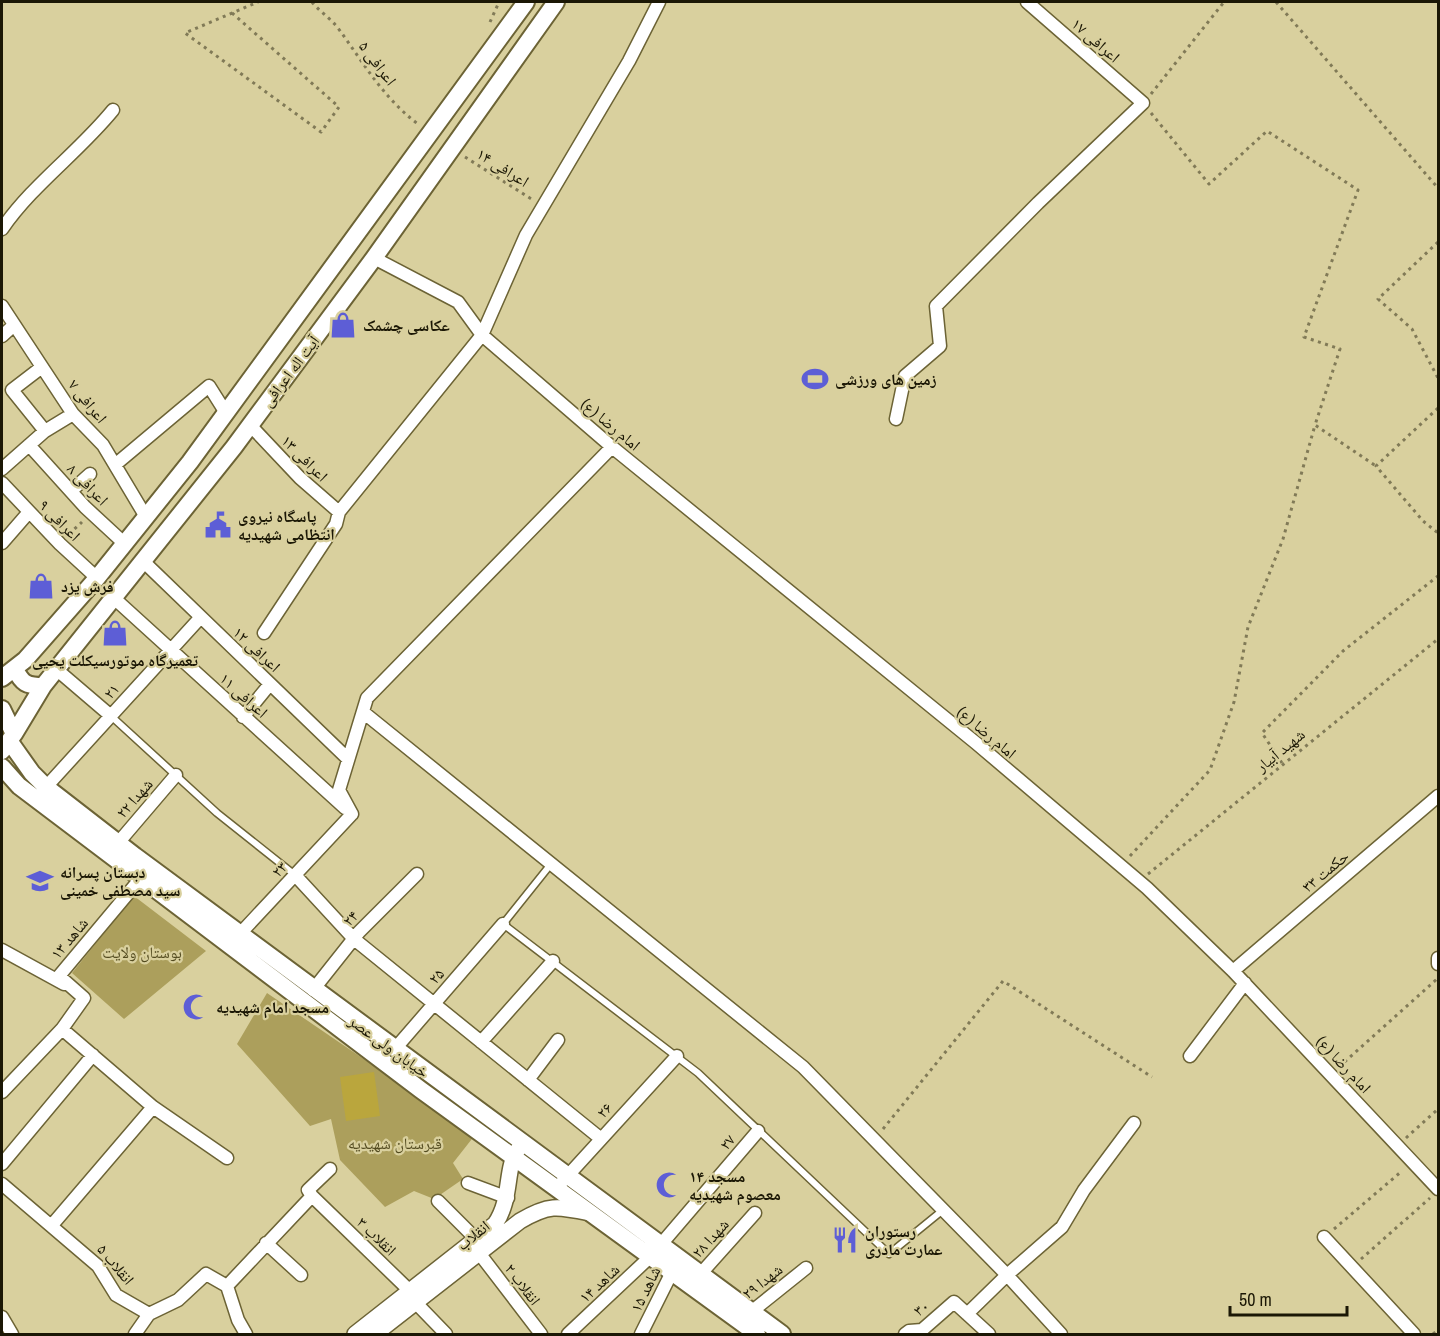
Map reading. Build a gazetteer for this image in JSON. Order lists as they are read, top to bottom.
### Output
{
  "streets": {
    "main road": ["آیت اله اعرافی", "خیابان ولی عصر"],
    "street": [
      "اعرافی ۱۷",
      "اعرافی ۷",
      "امام رضا (ع)",
      "اعرافی ۱۳",
      "اعرافی ۸",
      "اعرافی ۹",
      "اعرافی ۱۲",
      "۲۱",
      "اعرافی ۱۱",
      "شهدا ۲۲",
      "۲۳",
      "حکمت ۳۳",
      "۲۴",
      "شاهد ۱۳",
      "۲۵",
      "۲۶",
      "۲۷",
      "انقلاب",
      "انقلاب ۳",
      "شهدا ۲۸",
      "انقلاب ۵",
      "شهدا ۲۹",
      "شاهد ۱۴",
      "انقلاب ۲",
      "شاهد ۱۵",
      "۳۰"
    ],
    "path": ["اعرافی ۵", "اعرافی ۱۴", "شهید آبیار"]
  },
  "crossings": [
    ["اعرافی ۵", "آیت اله اعرافی"],
    ["اعرافی ۱۴", "آیت اله اعرافی"],
    ["آیت اله اعرافی", "اعرافی ۷"],
    ["آیت اله اعرافی", "امام رضا (ع)"],
    ["آیت اله اعرافی", "اعرافی ۱۳"],
    ["آیت اله اعرافی", "اعرافی ۸"],
    ["آیت اله اعرافی", "اعرافی ۹"],
    ["آیت اله اعرافی", "اعرافی ۱۲"],
    ["آیت اله اعرافی", "اعرافی ۱۱"],
    ["آیت اله اعرافی", "خیابان ولی عصر"],
    ["امام رضا (ع)", "شهید آبیار"],
    ["امام رضا (ع)", "حکمت ۳۳"],
    ["اعرافی ۱۲", "۲۱"],
    ["۲۱", "اعرافی ۱۱"],
    ["۲۱", "خیابان ولی عصر"],
    ["اعرافی ۱۱", "۲۳"],
    ["شهدا ۲۲", "خیابان ولی عصر"],
    ["۲۳", "خیابان ولی عصر"],
    ["۲۴", "خیابان ولی عصر"],
    ["شاهد ۱۳", "خیابان ولی عصر"],
    ["۲۵", "خیابان ولی عصر"],
    ["خیابان ولی عصر", "۲۶"],
    ["خیابان ولی عصر", "۲۷"],
    ["خیابان ولی عصر", "انقلاب"],
    ["خیابان ولی عصر", "شهدا ۲۸"],
    ["خیابان ولی عصر", "شهدا ۲۹"],
    ["خیابان ولی عصر", "شاهد ۱۴"],
    ["خیابان ولی عصر", "شاهد ۱۵"],
    ["۲۷", "شاهد ۱۴"],
    ["انقلاب", "انقلاب ۳"],
    ["انقلاب", "انقلاب ۲"]
  ],
  "parks": ["بوستان ولایت", "قبرستان شهیدیه"],
  "places": {
    "shop": ["عکاسی چشمک", "فرش یزد", "تعمیرگاه موتورسیکلت یحیی"],
    "sports": ["زمین های ورزشی"],
    "public building": ["پاسگاه نیروی انتظامی شهیدیه"],
    "school or university": ["دبستان پسرانه سید مصطفی خمینی"],
    "mosque": ["مسجد امام شهیدیه", "مسجد ۱۴ معصوم شهیدیه"],
    "restaurant": ["رستوران عمارت مادری"]
  },
  "scale_bar": "50 m"
}
